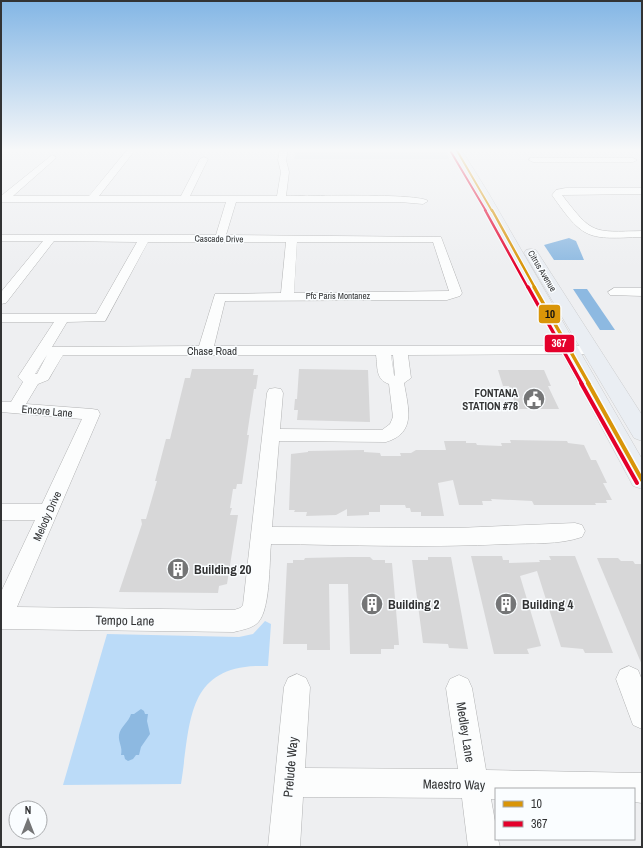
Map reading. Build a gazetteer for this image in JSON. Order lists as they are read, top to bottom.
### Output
{
  "streets": {
    "main road": ["Citrus Avenue"],
    "street": [
      "Cascade Drive",
      "Pfc Paris Montanez",
      "Chase Road",
      "Encore Lane",
      "Melody Drive",
      "Tempo Lane",
      "Medley Lane",
      "Prelude Way",
      "Maestro Way"
    ]
  },
  "crossings": [
    ["Cascade Drive", "Pfc Paris Montanez"],
    ["Citrus Avenue", "Chase Road"],
    ["Pfc Paris Montanez", "Chase Road"],
    ["Encore Lane", "Melody Drive"],
    ["Melody Drive", "Tempo Lane"],
    ["Medley Lane", "Maestro Way"],
    ["Prelude Way", "Maestro Way"]
  ],
  "places": {
    "public building": ["FONTANA STATION #78"],
    "building": ["Building 20", "Building 2", "Building 4"]
  },
  "lines": ["transit line 10", "transit line 367"],
  "legend": ["10", "367"],
  "north": "top"
}
